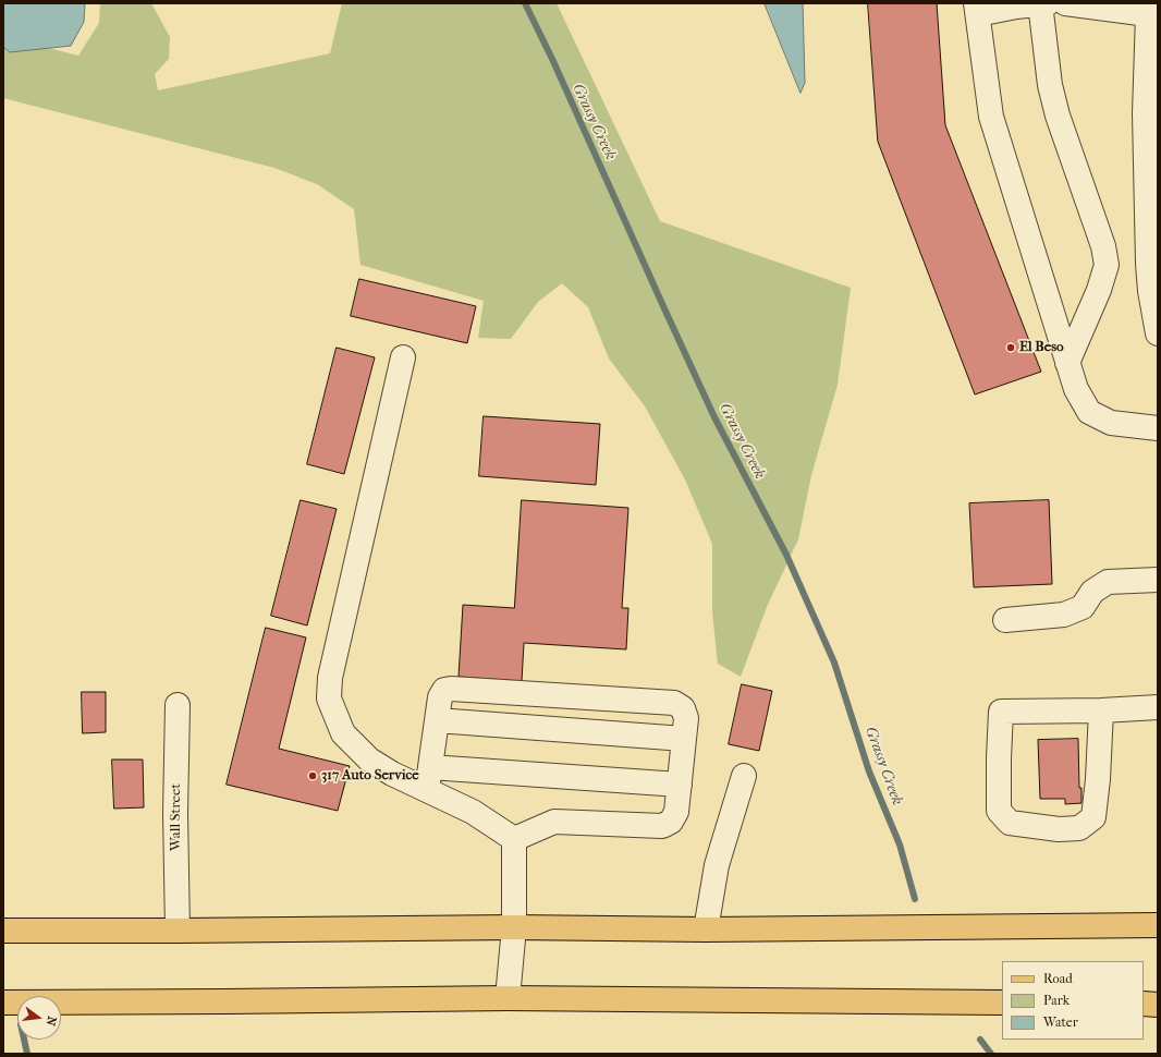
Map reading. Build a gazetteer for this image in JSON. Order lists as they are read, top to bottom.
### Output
{
  "streets": {
    "street": ["Wall Street"]
  },
  "water": ["Grassy Creek"],
  "places": ["El Beso", "317 Auto Service"],
  "legend": ["Road", "Park", "Water"],
  "north": "right"
}
